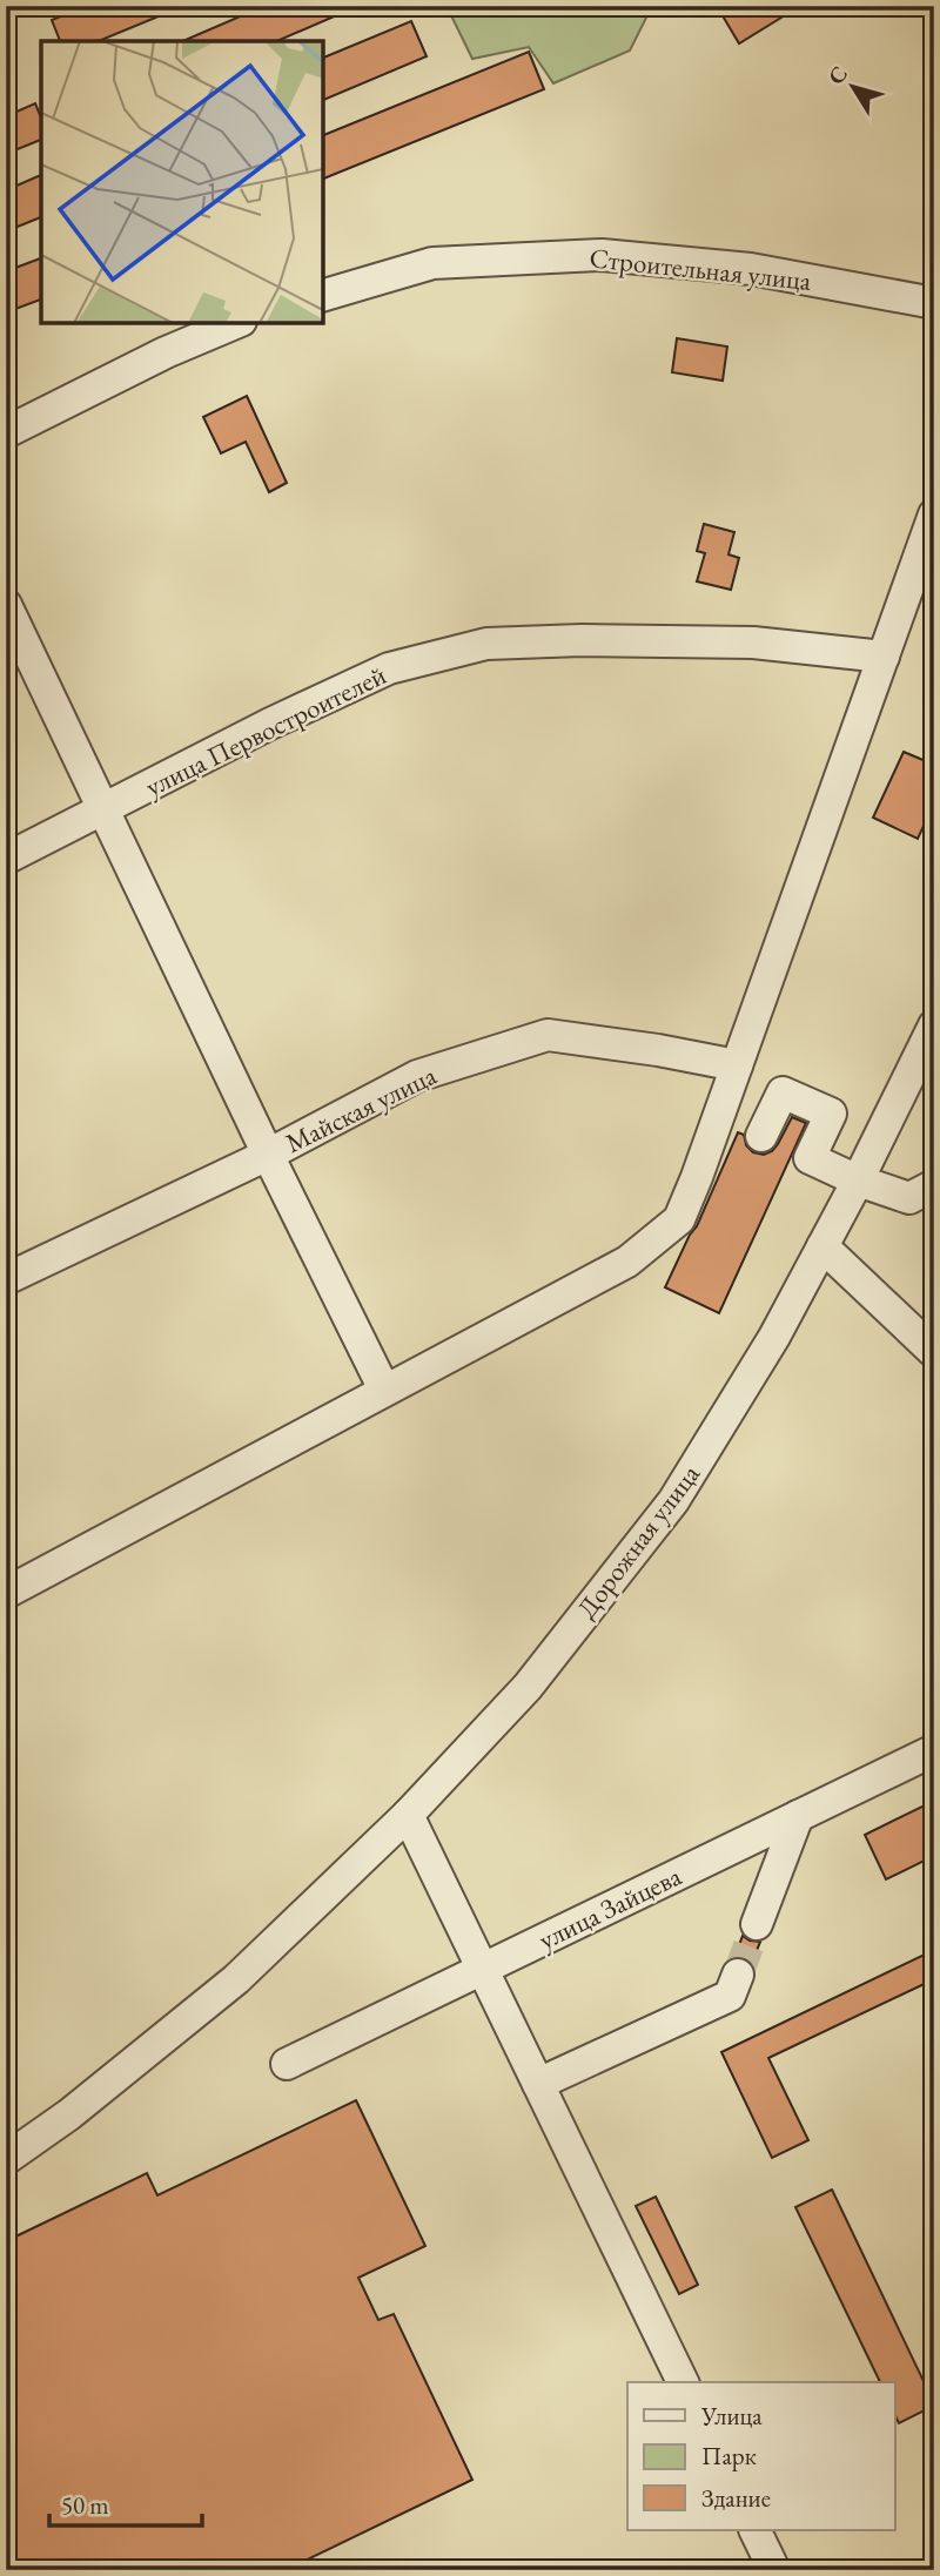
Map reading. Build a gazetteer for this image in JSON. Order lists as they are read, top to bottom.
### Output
{
  "streets": {
    "street": [
      "Строительная улица",
      "улица Первостроителей",
      "Майская улица",
      "Дорожная улица",
      "улица Зайцева"
    ]
  },
  "legend": ["Улица", "Парк", "Здание"],
  "scale_bar": "50 m",
  "north": "top left"
}
